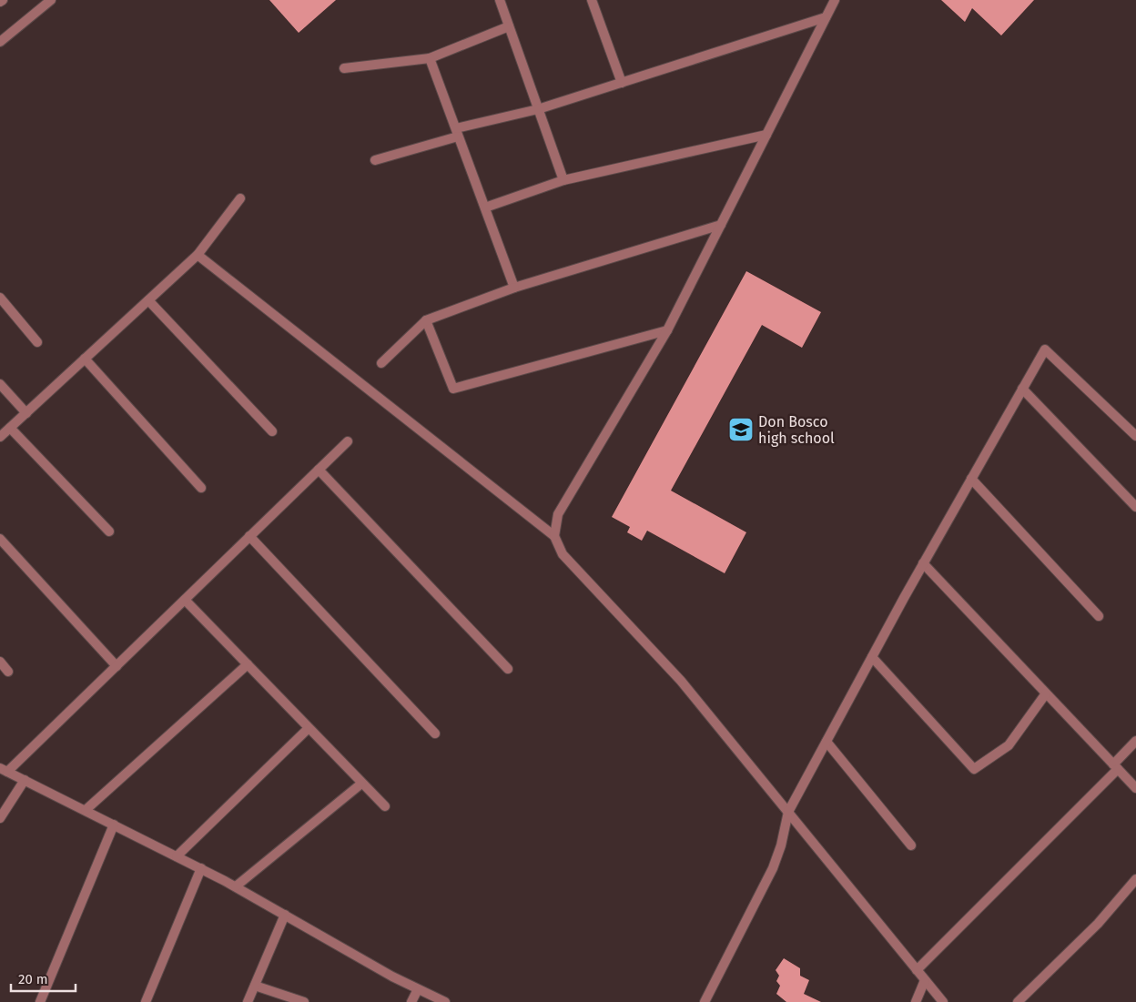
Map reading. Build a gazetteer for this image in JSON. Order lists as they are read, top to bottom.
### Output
{
  "places": {
    "school or university": ["Don Bosco high school"]
  },
  "scale_bar": "20 m"
}
